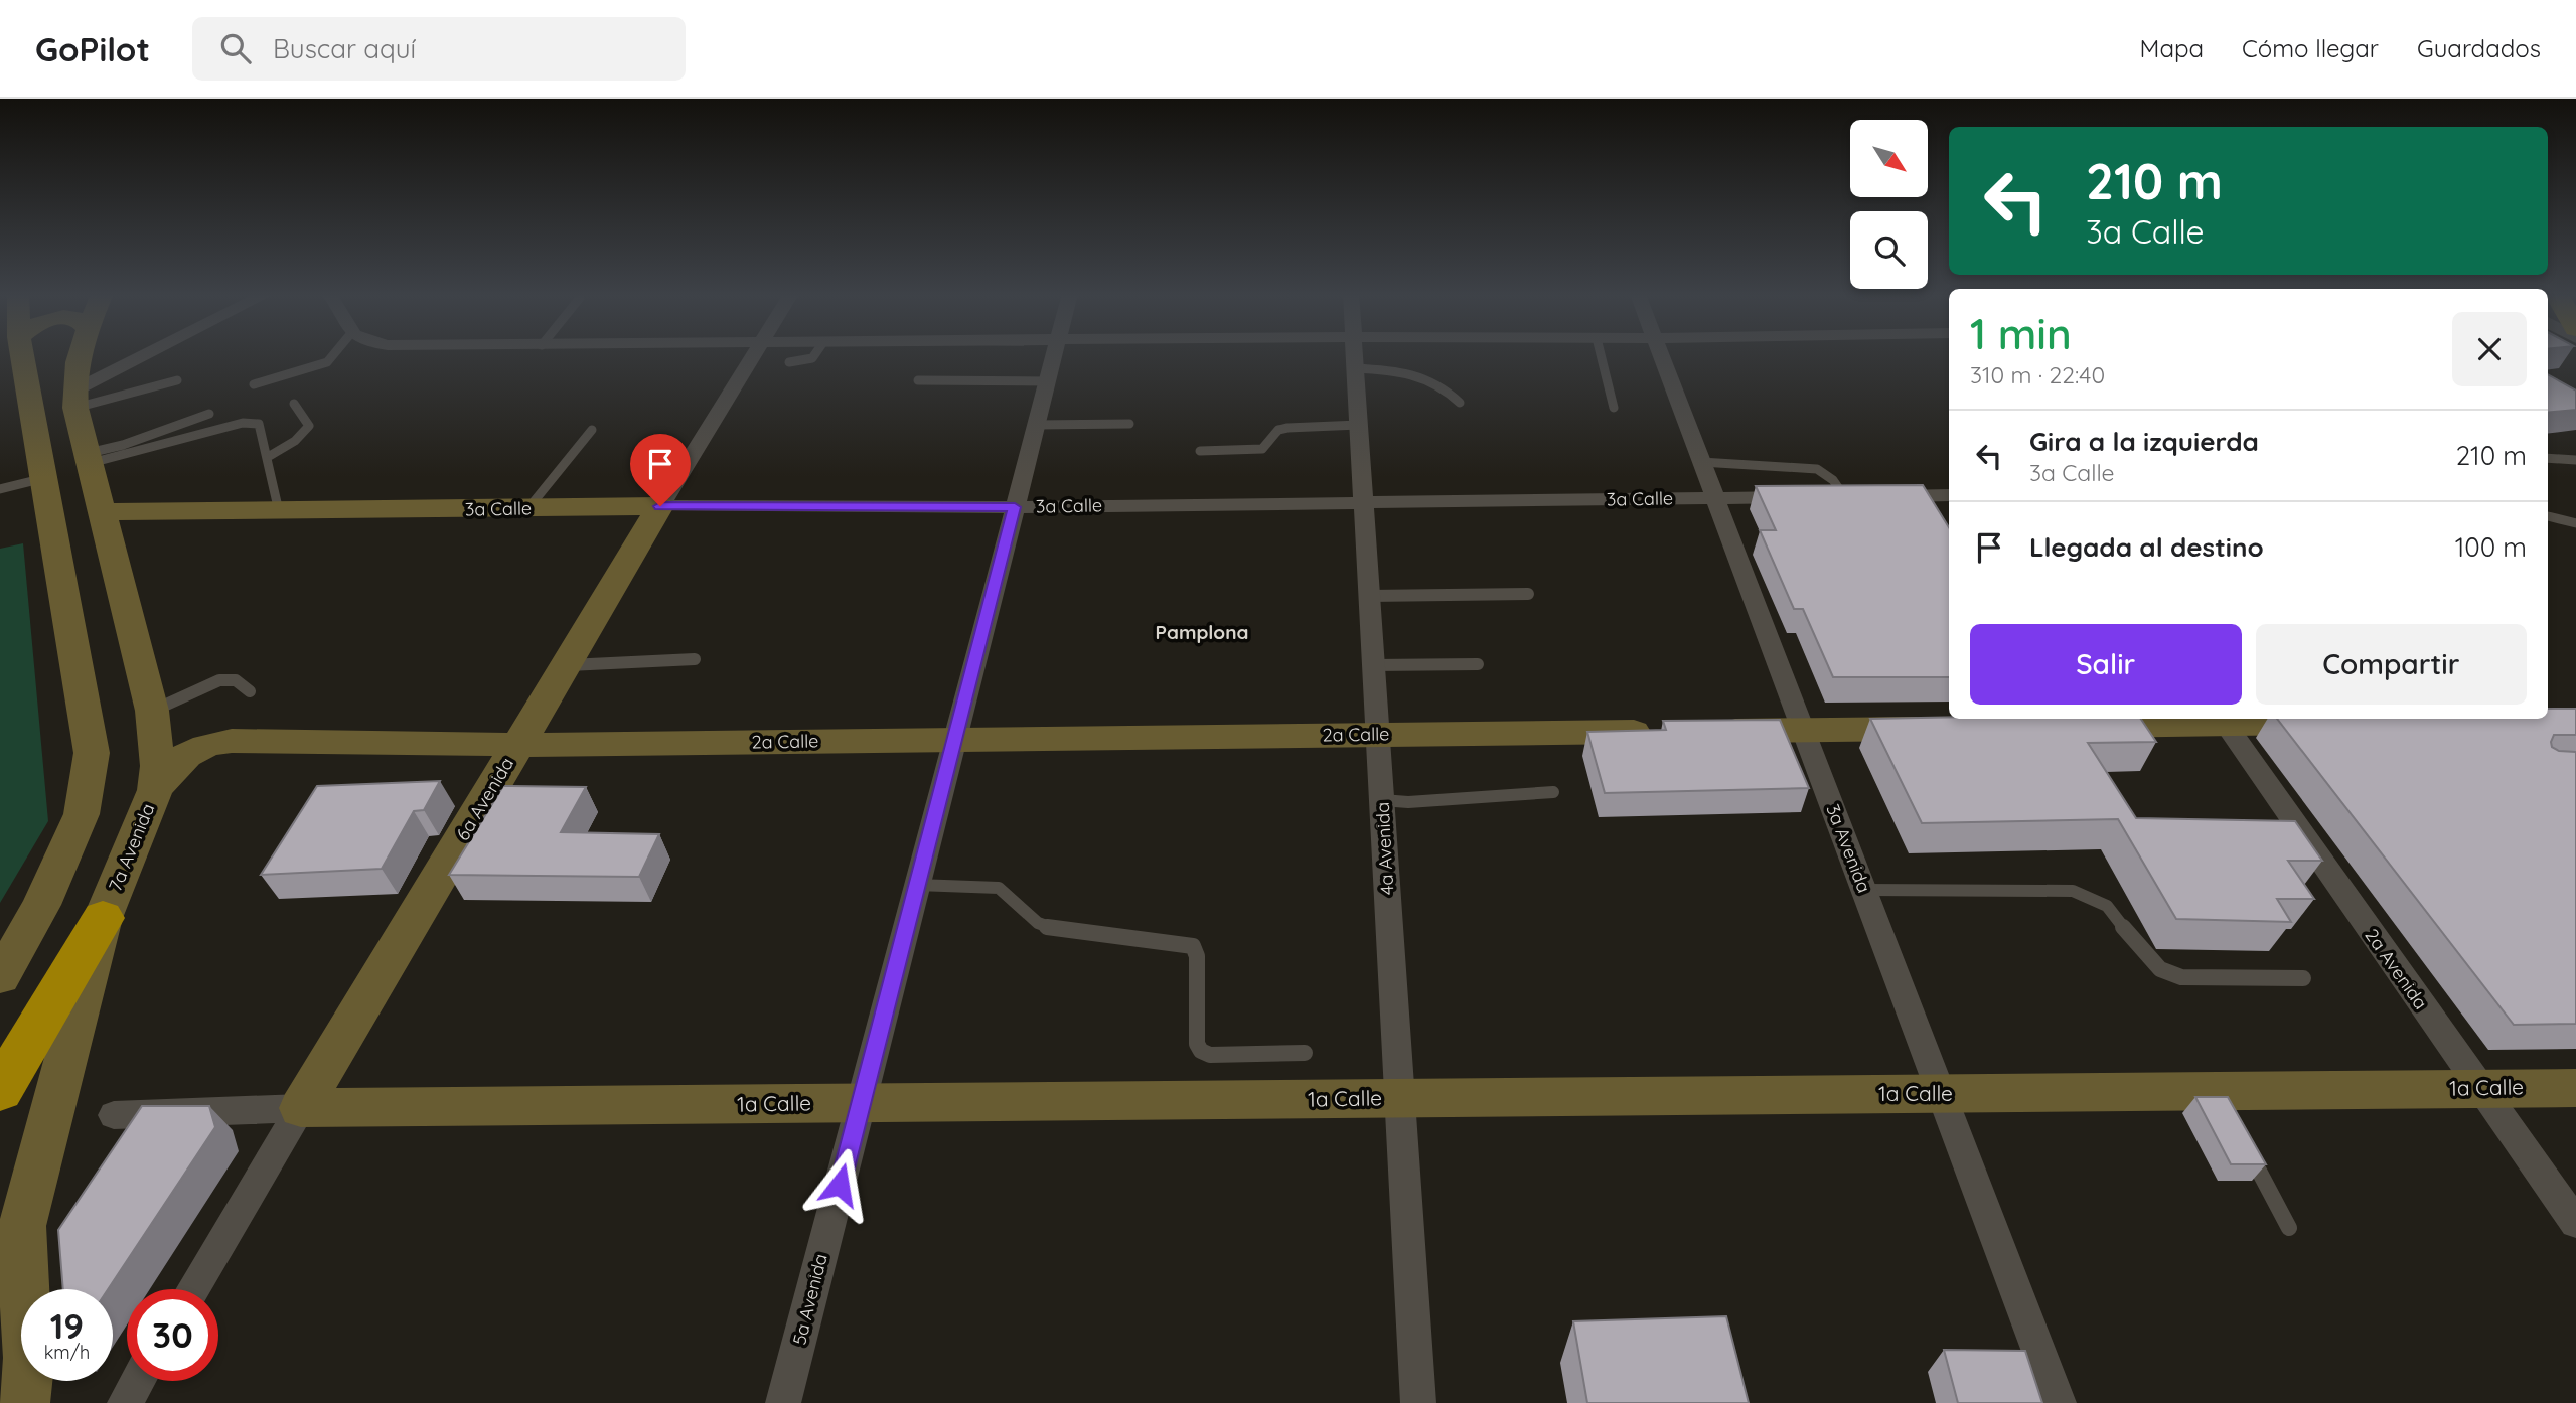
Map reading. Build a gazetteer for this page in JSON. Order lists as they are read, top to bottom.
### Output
{
  "streets": {
    "street": [
      "3a Calle",
      "2a Calle",
      "6a Avenida",
      "7a Avenida",
      "4a Avenida",
      "3a Avenida",
      "2a Avenida",
      "1a Calle",
      "5a Avenida"
    ]
  },
  "crossings": [
    ["3a Calle", "6a Avenida"],
    ["3a Calle", "7a Avenida"],
    ["3a Calle", "4a Avenida"],
    ["3a Calle", "3a Avenida"],
    ["3a Calle", "5a Avenida"],
    ["2a Calle", "6a Avenida"],
    ["2a Calle", "7a Avenida"],
    ["2a Calle", "4a Avenida"],
    ["2a Calle", "5a Avenida"],
    ["6a Avenida", "1a Calle"],
    ["4a Avenida", "1a Calle"],
    ["3a Avenida", "1a Calle"],
    ["2a Avenida", "1a Calle"],
    ["1a Calle", "5a Avenida"]
  ],
  "districts": ["Pamplona"],
  "north": "bottom right",
  "page": {
    "header": "GoPilot",
    "search": "Buscar aquí",
    "nav": ["Mapa", "Cómo llegar", "Guardados"],
    "turn": ["210 m", "3a Calle"],
    "heading": ["1 min", "310 m · 22:40"],
    "list": [
      {
        "name": "Gira a la izquierda",
        "note": "3a Calle",
        "value": "210 m"
      },
      {
        "name": "Llegada al destino",
        "value": "100 m"
      }
    ],
    "buttons": ["Salir", "Compartir"],
    "speed": "19 km/h",
    "limit": "30"
  }
}
